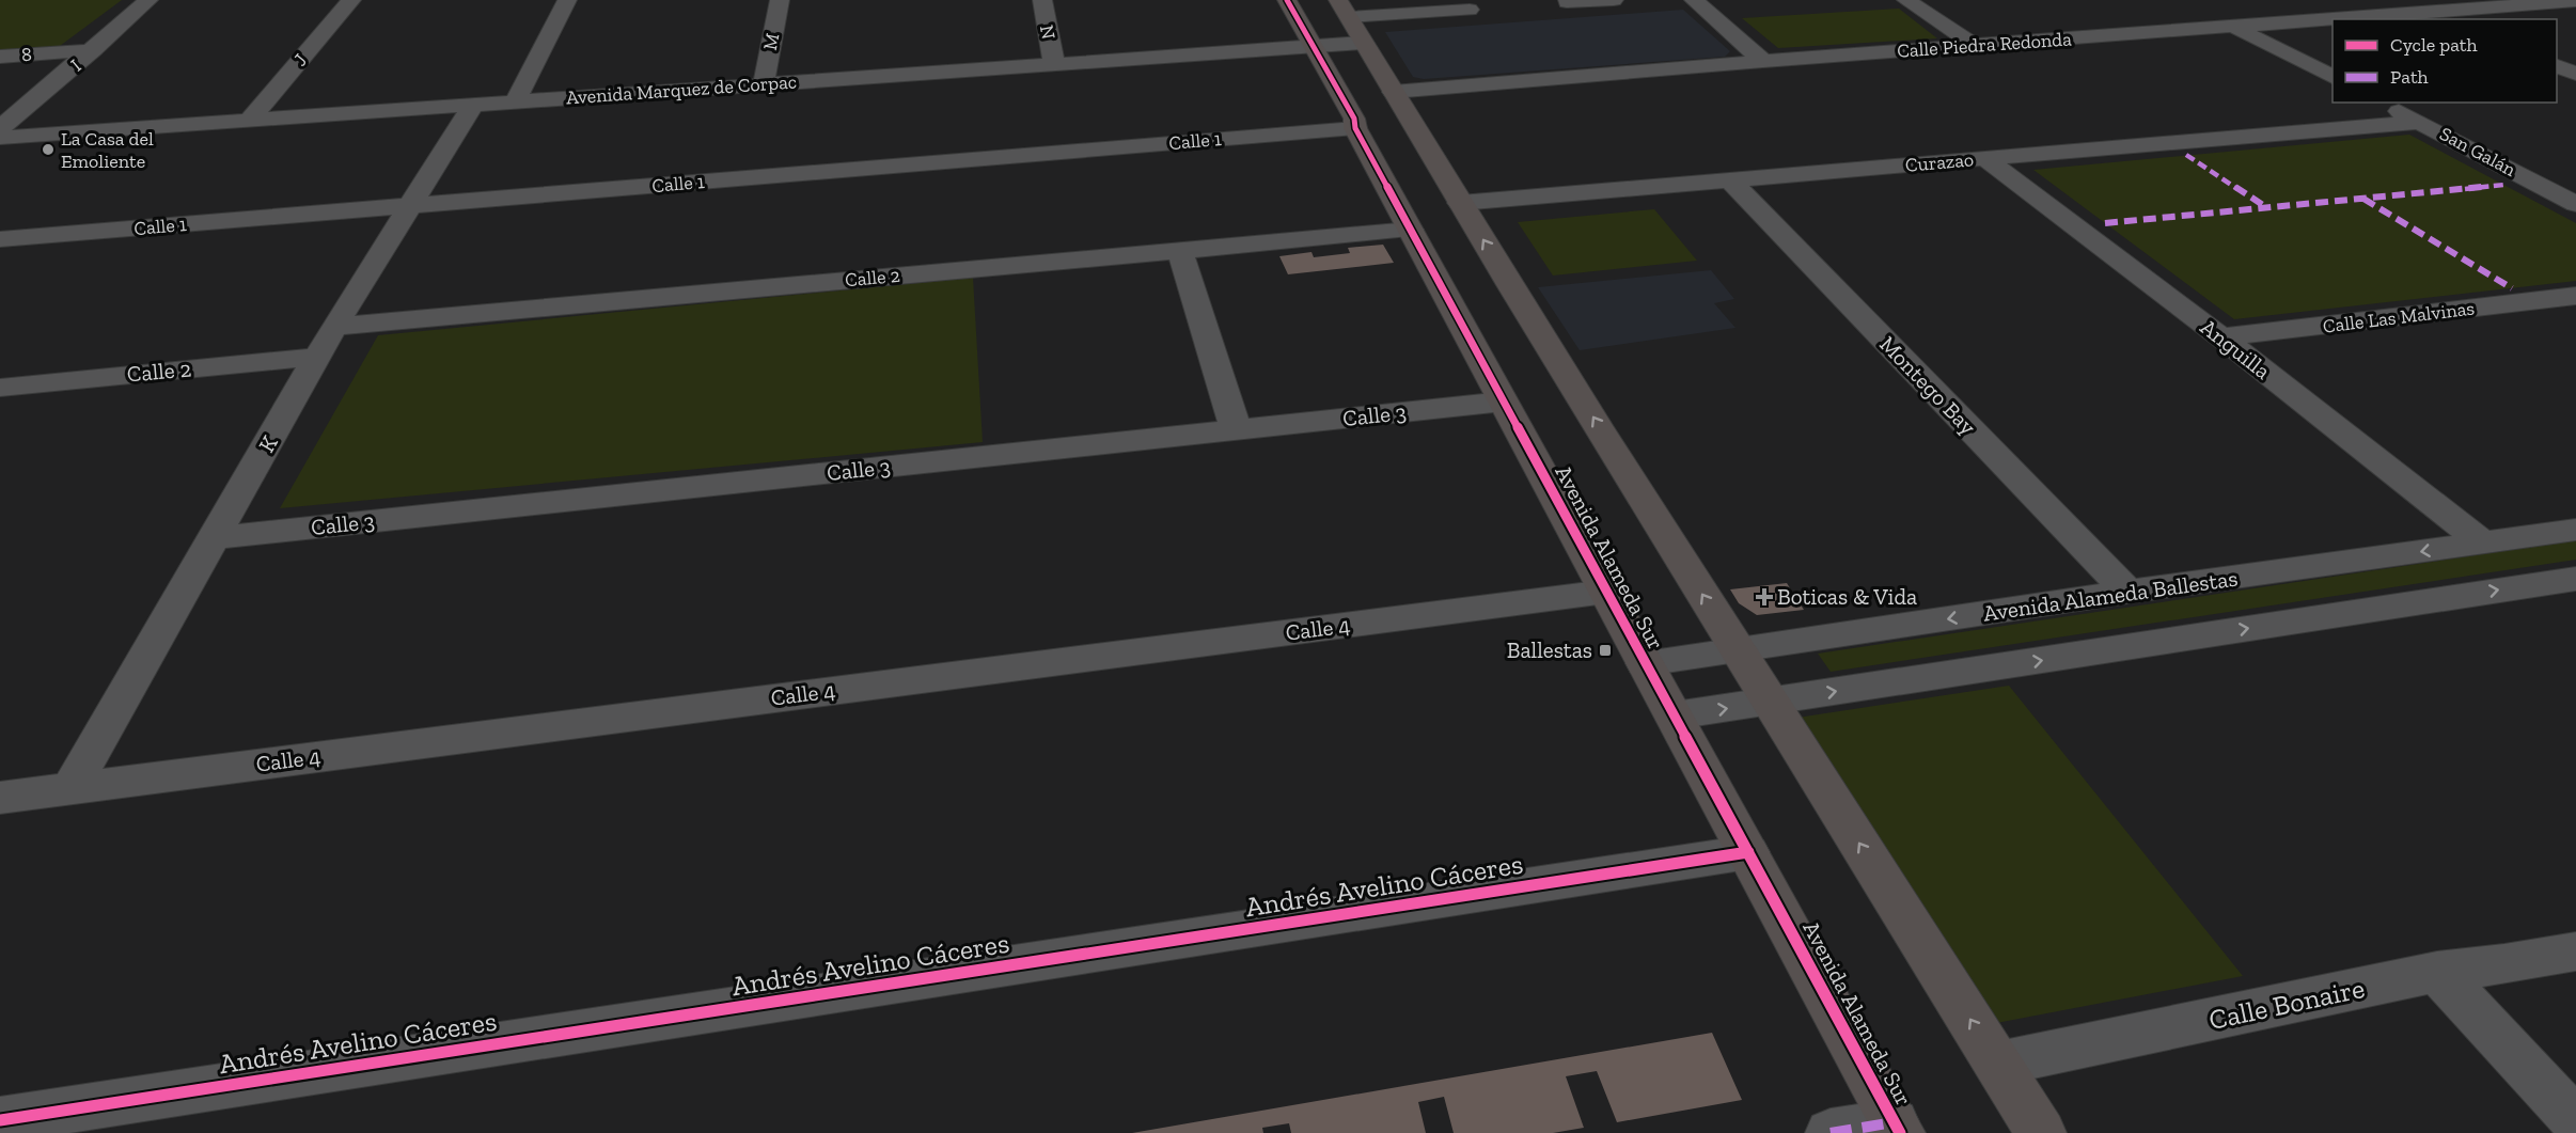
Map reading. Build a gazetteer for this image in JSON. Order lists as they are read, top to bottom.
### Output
{
  "streets": {
    "main road": ["Avenida Alameda Sur"],
    "street": [
      "N",
      "M",
      "Calle Piedra Redonda",
      "8",
      "J",
      "I",
      "Avenida Marquez de Corpac",
      "Calle 1",
      "San Galán",
      "Curazao",
      "Calle 2",
      "Calle Las Malvinas",
      "Anguilla",
      "Montego Bay",
      "Calle 3",
      "K",
      "Avenida Alameda Ballestas",
      "Calle 4",
      "Andrés Avelino Cáceres",
      "Calle Bonaire"
    ]
  },
  "crossings": [
    ["N", "Avenida Marquez de Corpac"],
    ["M", "Avenida Marquez de Corpac"],
    ["8", "I"],
    ["J", "Avenida Marquez de Corpac"],
    ["Avenida Marquez de Corpac", "K"],
    ["Avenida Marquez de Corpac", "Avenida Alameda Sur"],
    ["Calle 1", "K"],
    ["Calle 1", "Avenida Alameda Sur"],
    ["San Galán", "Curazao"],
    ["Curazao", "Anguilla"],
    ["Curazao", "Montego Bay"],
    ["Calle 2", "K"],
    ["Calle 2", "Avenida Alameda Sur"],
    ["Calle Las Malvinas", "Anguilla"],
    ["Anguilla", "Avenida Alameda Ballestas"],
    ["Montego Bay", "Avenida Alameda Ballestas"],
    ["Calle 3", "K"],
    ["Calle 3", "Avenida Alameda Sur"],
    ["K", "Calle 4"],
    ["Avenida Alameda Sur", "Avenida Alameda Ballestas"],
    ["Avenida Alameda Sur", "Calle 4"],
    ["Avenida Alameda Sur", "Andrés Avelino Cáceres"]
  ],
  "places": {
    "other": ["La Casa del Emoliente"],
    "health": ["Boticas & Vida"],
    "transit": ["Ballestas"]
  },
  "legend": ["Cycle path", "Path"]
}
